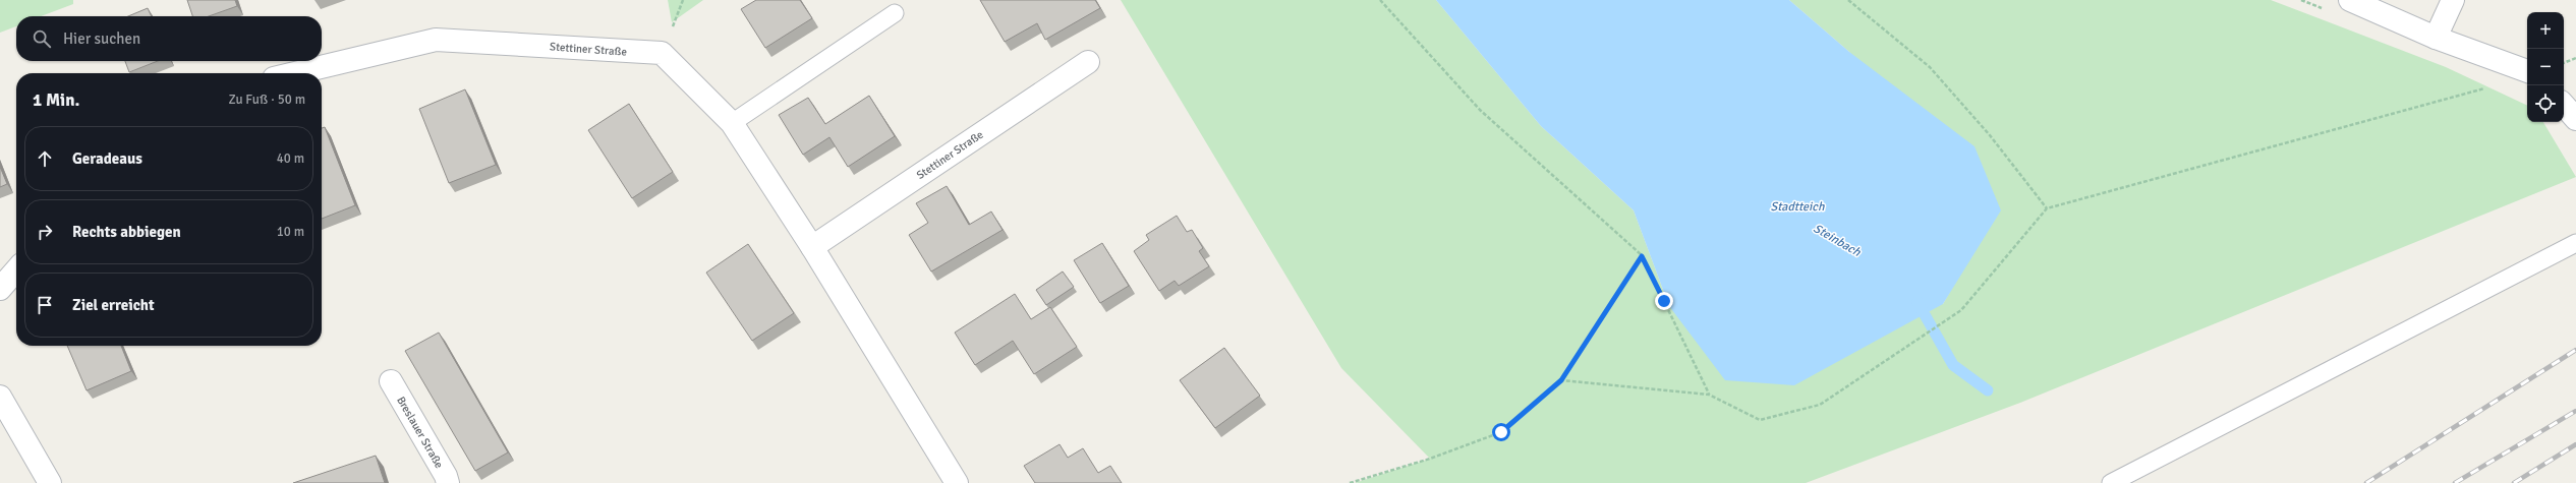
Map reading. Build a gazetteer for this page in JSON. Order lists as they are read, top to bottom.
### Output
{
  "streets": {
    "street": ["Stettiner Straße", "Breslauer Straße"]
  },
  "water": ["Stadtteich", "Steinbach"],
  "page": {
    "map_buttons": ["+", "−"],
    "search": "Hier suchen",
    "heading": ["1 Min.", "Zu Fuß · 50 m"],
    "list": [
      ["Geradeaus", "40 m"],
      ["Rechts abbiegen", "10 m"],
      "Ziel erreicht"
    ]
  }
}
